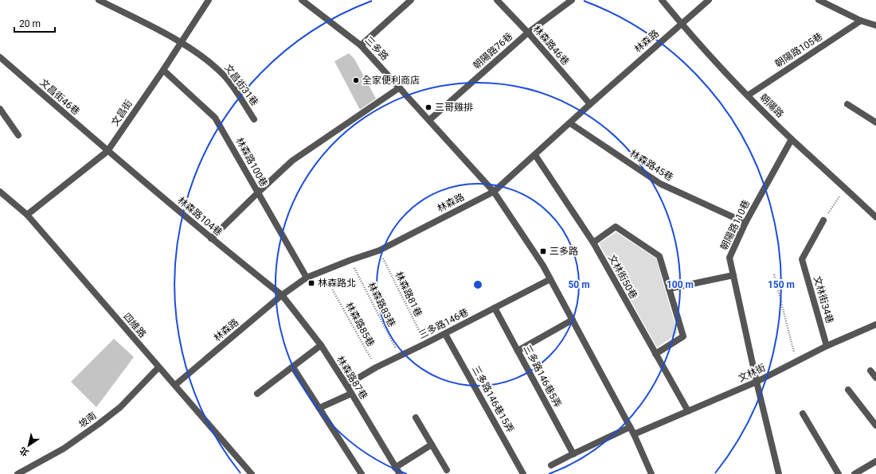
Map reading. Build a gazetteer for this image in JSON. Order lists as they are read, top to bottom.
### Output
{
  "streets": {
    "street": [
      "林森路",
      "林森路46巷",
      "三多路",
      "朝陽路105巷",
      "朝陽路76巷",
      "文昌街31巷",
      "文昌街46巷",
      "朝陽路",
      "文昌街",
      "林森路100巷",
      "林森路45巷",
      "林森路104巷",
      "朝陽路110巷",
      "文林街50巷",
      "文林街34巷",
      "三多路146巷",
      "四維路",
      "文林街",
      "三多路146巷5弄",
      "林森路87巷",
      "三多路146巷15弄",
      "坡南"
    ],
    "path": ["林森路81巷", "林森路83巷", "林森路85巷"]
  },
  "crossings": [
    ["林森路", "林森路46巷"],
    ["林森路", "三多路"],
    ["林森路", "朝陽路"],
    ["林森路", "林森路100巷"],
    ["林森路", "林森路45巷"],
    ["林森路", "林森路104巷"],
    ["林森路", "文林街50巷"],
    ["林森路", "林森路81巷"],
    ["林森路", "林森路83巷"],
    ["林森路", "林森路85巷"],
    ["林森路", "四維路"],
    ["林森路", "林森路87巷"],
    ["林森路46巷", "朝陽路76巷"],
    ["三多路", "朝陽路76巷"],
    ["三多路", "三多路146巷"],
    ["三多路", "文林街"],
    ["朝陽路105巷", "朝陽路"],
    ["文昌街31巷", "文昌街"],
    ["文昌街46巷", "文昌街"],
    ["文昌街46巷", "林森路104巷"],
    ["朝陽路", "朝陽路110巷"],
    ["文昌街", "林森路100巷"],
    ["文昌街", "林森路104巷"],
    ["文昌街", "四維路"],
    ["林森路45巷", "朝陽路110巷"],
    ["林森路104巷", "林森路87巷"],
    ["朝陽路110巷", "文林街"],
    ["文林街50巷", "文林街"],
    ["林森路81巷", "三多路146巷"],
    ["文林街34巷", "文林街"],
    ["林森路83巷", "三多路146巷"],
    ["三多路146巷", "林森路85巷"],
    ["三多路146巷", "三多路146巷5弄"],
    ["三多路146巷", "林森路87巷"],
    ["三多路146巷", "三多路146巷15弄"],
    ["四維路", "坡南"]
  ],
  "places": {
    "other": ["全家便利商店", "三哥雞排"],
    "transit": ["三多路", "林森路北"]
  },
  "scale_bar": "20 m",
  "north": "bottom left",
  "rings": ["50 m", "100 m", "150 m"]
}
